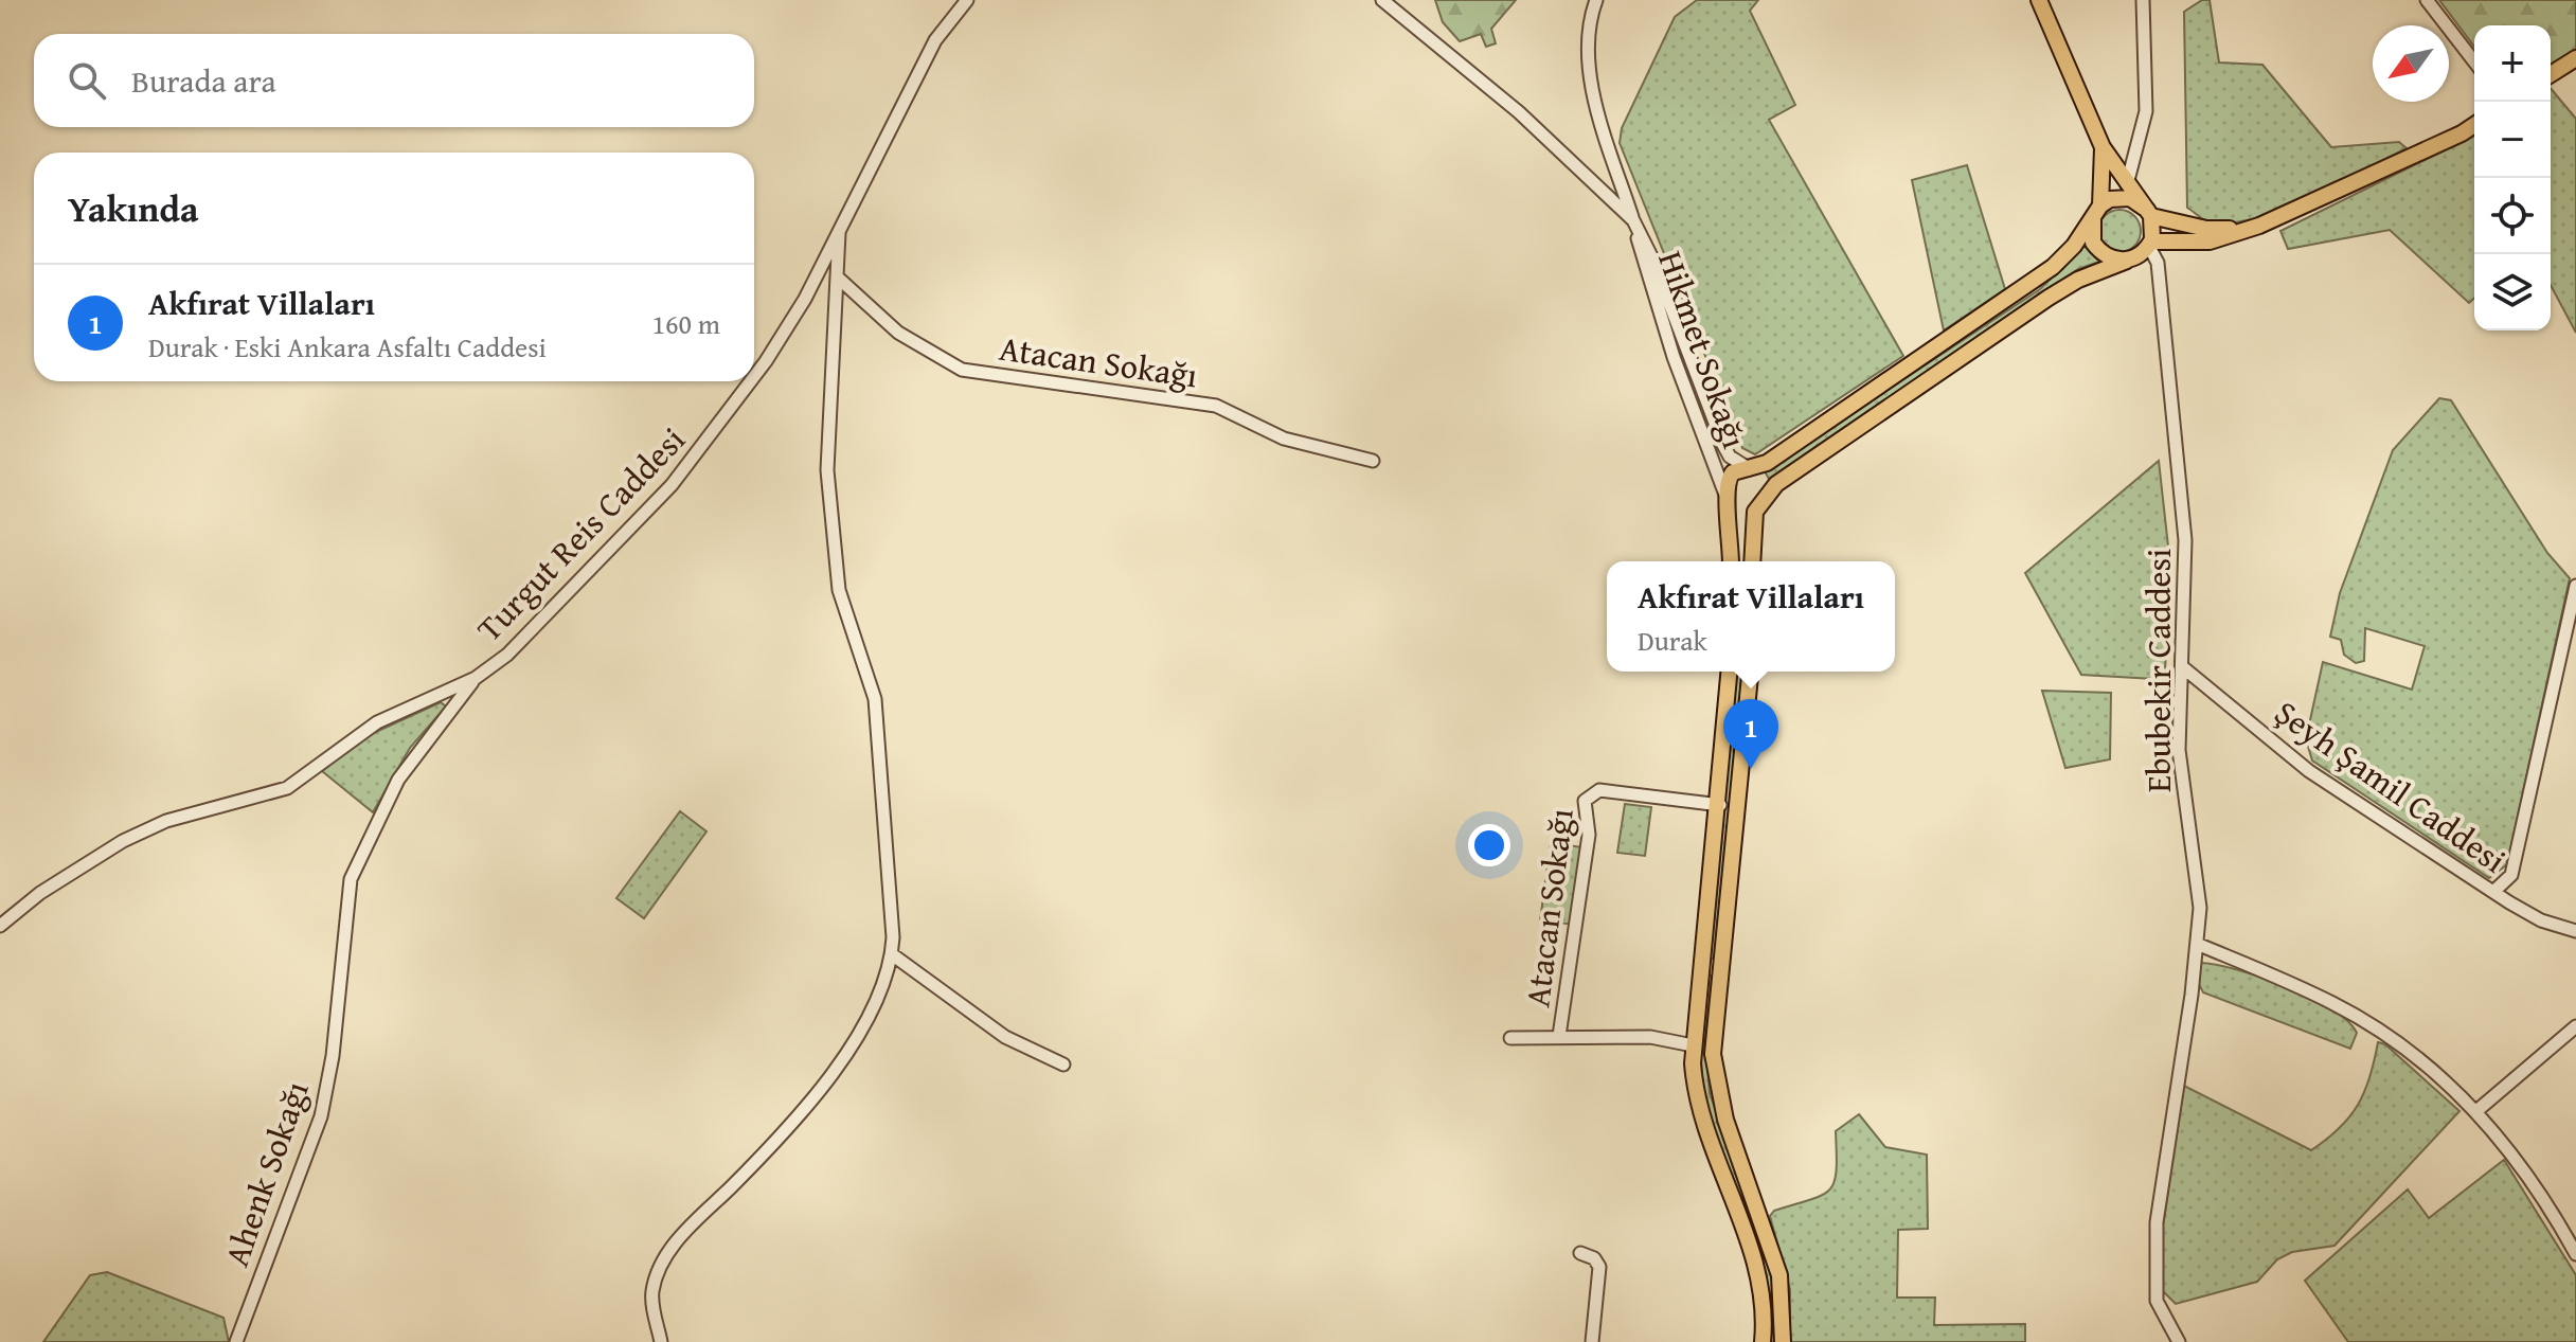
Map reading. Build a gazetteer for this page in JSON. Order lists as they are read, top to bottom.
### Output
{
  "streets": {
    "street": [
      "Hikmet Sokağı",
      "Atacan Sokağı",
      "Turgut Reis Caddesi",
      "Ebubekir Caddesi",
      "Şeyh Şamil Caddesi",
      "Ahenk Sokağı"
    ]
  },
  "crossings": [
    ["Turgut Reis Caddesi", "Ahenk Sokağı"],
    ["Ebubekir Caddesi", "Şeyh Şamil Caddesi"]
  ],
  "north": "bottom left",
  "page": {
    "map_buttons": ["+", "−"],
    "search": "Burada ara",
    "heading": "Yakında",
    "list": [
      {
        "mark": "1",
        "name": "Akfırat Villaları",
        "note": "Durak · Eski Ankara Asfaltı Caddesi",
        "value": "160 m"
      }
    ],
    "popup": ["Akfırat Villaları", "Durak"],
    "pins": "1"
  }
}
